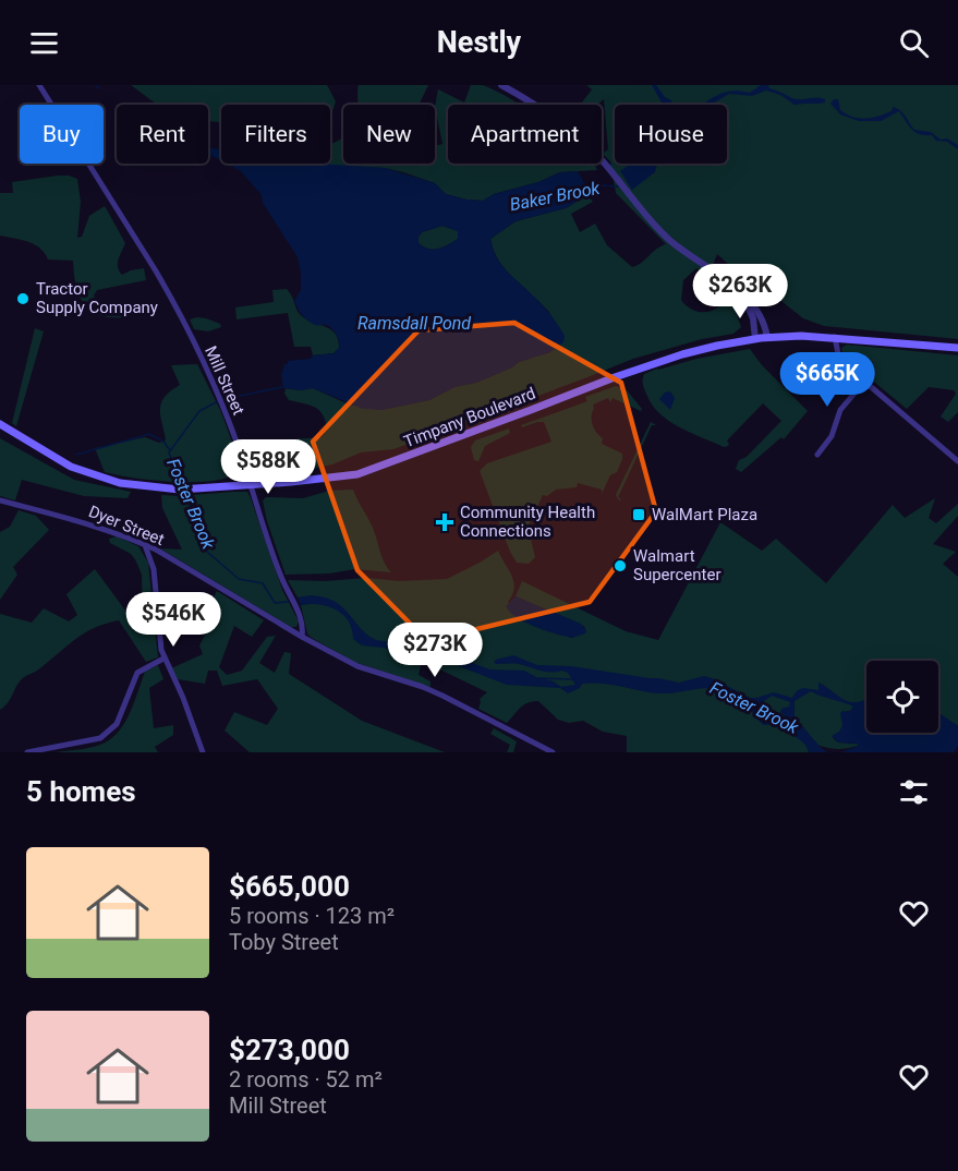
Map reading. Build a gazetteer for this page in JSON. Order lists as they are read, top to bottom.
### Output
{
  "streets": {
    "main road": ["Timpany Boulevard"],
    "street": ["Mill Street", "Dyer Street"]
  },
  "crossings": [
    ["Mill Street", "Timpany Boulevard"],
    ["Mill Street", "Dyer Street"]
  ],
  "water": ["Baker Brook", "Ramsdall Pond", "Foster Brook"],
  "places": {
    "other": ["Tractor Supply Company", "Walmart Supercenter"],
    "transit": ["WalMart Plaza"],
    "health": ["Community Health Connections"]
  },
  "page": {
    "header": "Nestly",
    "chip": [
      "Buy",
      "Rent",
      "Filters",
      "New",
      "Apartment",
      "House"
    ],
    "price": [
      "$263K",
      "$665K",
      "$588K",
      "$546K",
      "$273K"
    ],
    "heading": "5 homes",
    "list": [
      {
        "name": "$665,000",
        "note": "5 rooms · 123 m² · Toby Street"
      },
      {
        "name": "$273,000",
        "note": "2 rooms · 52 m² · Mill Street"
      }
    ]
  }
}
